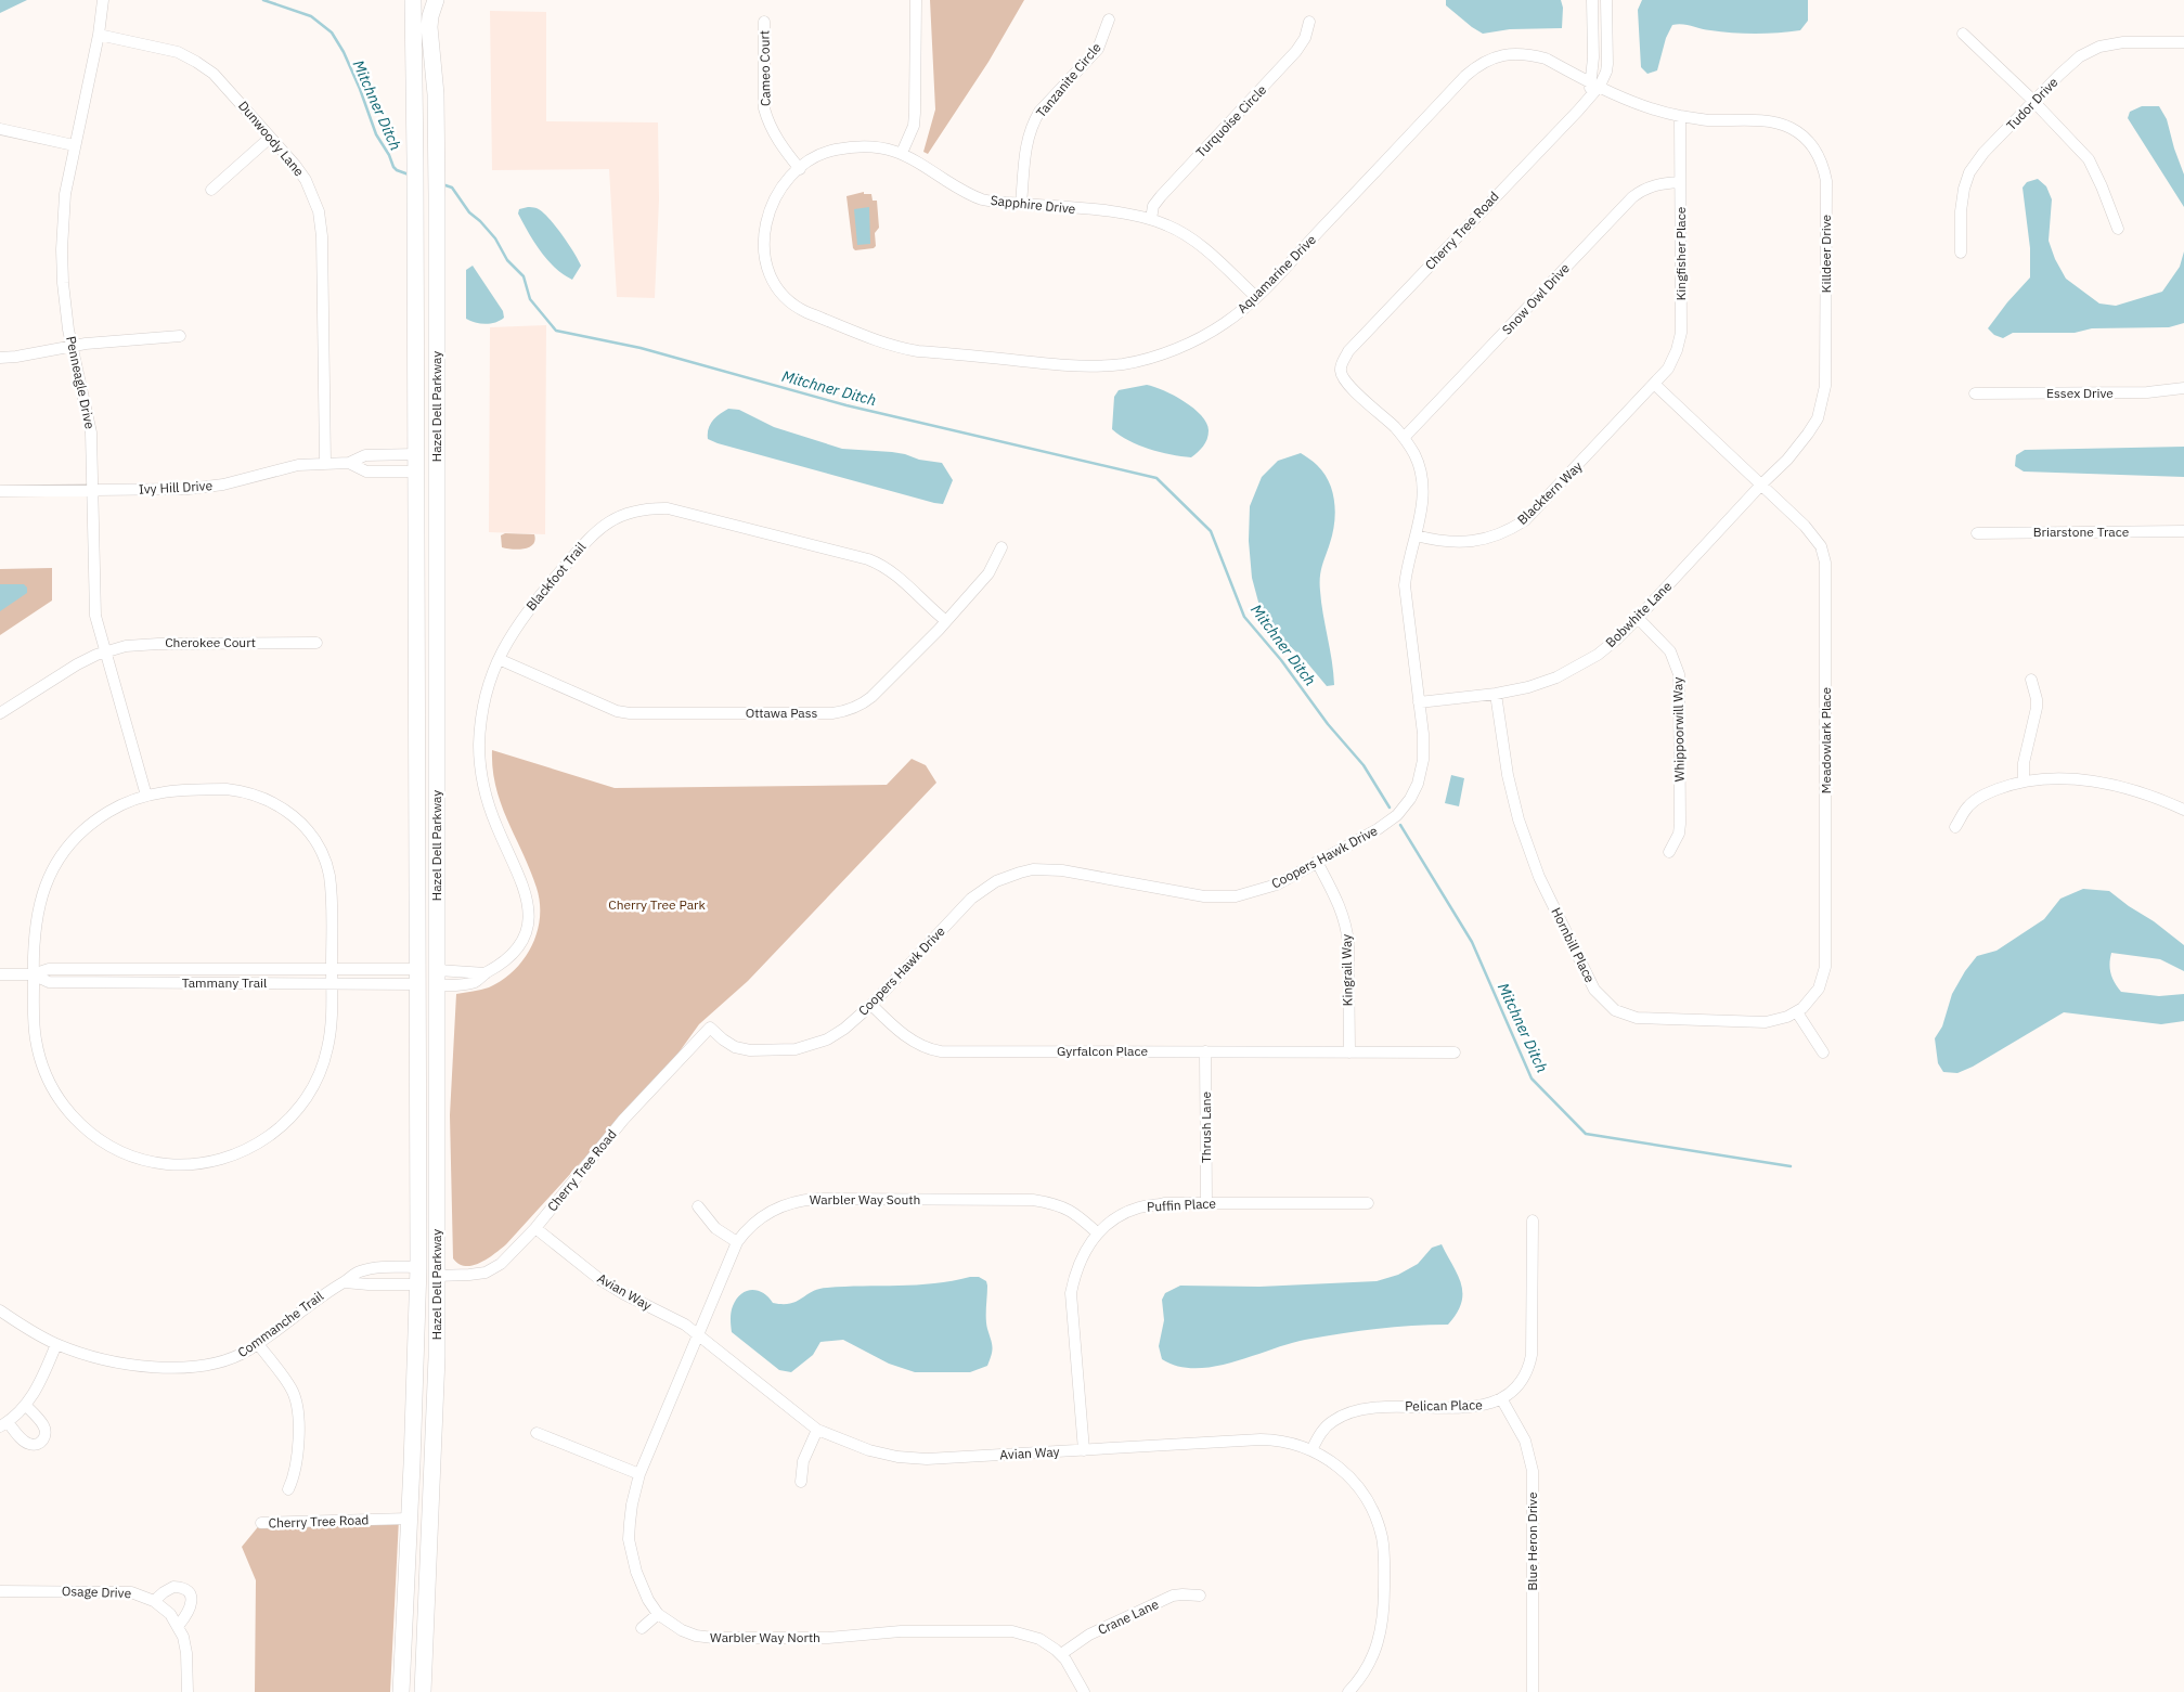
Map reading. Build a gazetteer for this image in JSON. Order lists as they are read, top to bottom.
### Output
{
  "streets": {
    "main road": ["Hazel Dell Parkway"],
    "street": [
      "Cameo Court",
      "Tanzanite Circle",
      "Tudor Drive",
      "Turquoise Circle",
      "Dunwoody Lane",
      "Sapphire Drive",
      "Cherry Tree Road",
      "Kingfisher Place",
      "Killdeer Drive",
      "Aquamarine Drive",
      "Snow Owl Drive",
      "Penneagle Drive",
      "Essex Drive",
      "Ivy Hill Drive",
      "Blacktern Way",
      "Briarstone Trace",
      "Blackfoot Trail",
      "Bobwhite Lane",
      "Cherokee Court",
      "Ottawa Pass",
      "Whippoorwill Way",
      "Meadowlark Place",
      "Coopers Hawk Drive",
      "Hornbill Place",
      "Kingrail Way",
      "Tammany Trail",
      "Gyrfalcon Place",
      "Thrush Lane",
      "Warbler Way South",
      "Puffin Place",
      "Avian Way",
      "Commanche Trail",
      "Pelican Place",
      "Blue Heron Drive",
      "Osage Drive",
      "Crane Lane",
      "Warbler Way North"
    ]
  },
  "crossings": [
    ["Cameo Court", "Sapphire Drive"],
    ["Cameo Court", "Aquamarine Drive"],
    ["Tanzanite Circle", "Sapphire Drive"],
    ["Turquoise Circle", "Sapphire Drive"],
    ["Dunwoody Lane", "Penneagle Drive"],
    ["Dunwoody Lane", "Ivy Hill Drive"],
    ["Sapphire Drive", "Aquamarine Drive"],
    ["Cherry Tree Road", "Aquamarine Drive"],
    ["Cherry Tree Road", "Hazel Dell Parkway"],
    ["Cherry Tree Road", "Coopers Hawk Drive"],
    ["Cherry Tree Road", "Avian Way"],
    ["Kingfisher Place", "Killdeer Drive"],
    ["Kingfisher Place", "Aquamarine Drive"],
    ["Kingfisher Place", "Snow Owl Drive"],
    ["Kingfisher Place", "Blacktern Way"],
    ["Kingfisher Place", "Meadowlark Place"],
    ["Killdeer Drive", "Aquamarine Drive"],
    ["Killdeer Drive", "Bobwhite Lane"],
    ["Killdeer Drive", "Meadowlark Place"],
    ["Snow Owl Drive", "Coopers Hawk Drive"],
    ["Penneagle Drive", "Ivy Hill Drive"],
    ["Penneagle Drive", "Cherokee Court"],
    ["Hazel Dell Parkway", "Ivy Hill Drive"],
    ["Hazel Dell Parkway", "Blackfoot Trail"],
    ["Hazel Dell Parkway", "Tammany Trail"],
    ["Hazel Dell Parkway", "Commanche Trail"],
    ["Blacktern Way", "Meadowlark Place"],
    ["Blacktern Way", "Coopers Hawk Drive"],
    ["Blackfoot Trail", "Ottawa Pass"],
    ["Bobwhite Lane", "Whippoorwill Way"],
    ["Bobwhite Lane", "Meadowlark Place"],
    ["Bobwhite Lane", "Coopers Hawk Drive"],
    ["Bobwhite Lane", "Hornbill Place"],
    ["Meadowlark Place", "Hornbill Place"],
    ["Coopers Hawk Drive", "Kingrail Way"],
    ["Coopers Hawk Drive", "Gyrfalcon Place"],
    ["Kingrail Way", "Gyrfalcon Place"],
    ["Gyrfalcon Place", "Thrush Lane"],
    ["Thrush Lane", "Puffin Place"],
    ["Warbler Way South", "Puffin Place"],
    ["Warbler Way South", "Avian Way"],
    ["Warbler Way South", "Warbler Way North"],
    ["Puffin Place", "Avian Way"],
    ["Avian Way", "Pelican Place"],
    ["Avian Way", "Warbler Way North"],
    ["Pelican Place", "Blue Heron Drive"],
    ["Crane Lane", "Warbler Way North"]
  ],
  "water": ["Mitchner Ditch"],
  "parks": ["Cherry Tree Park"]
}
